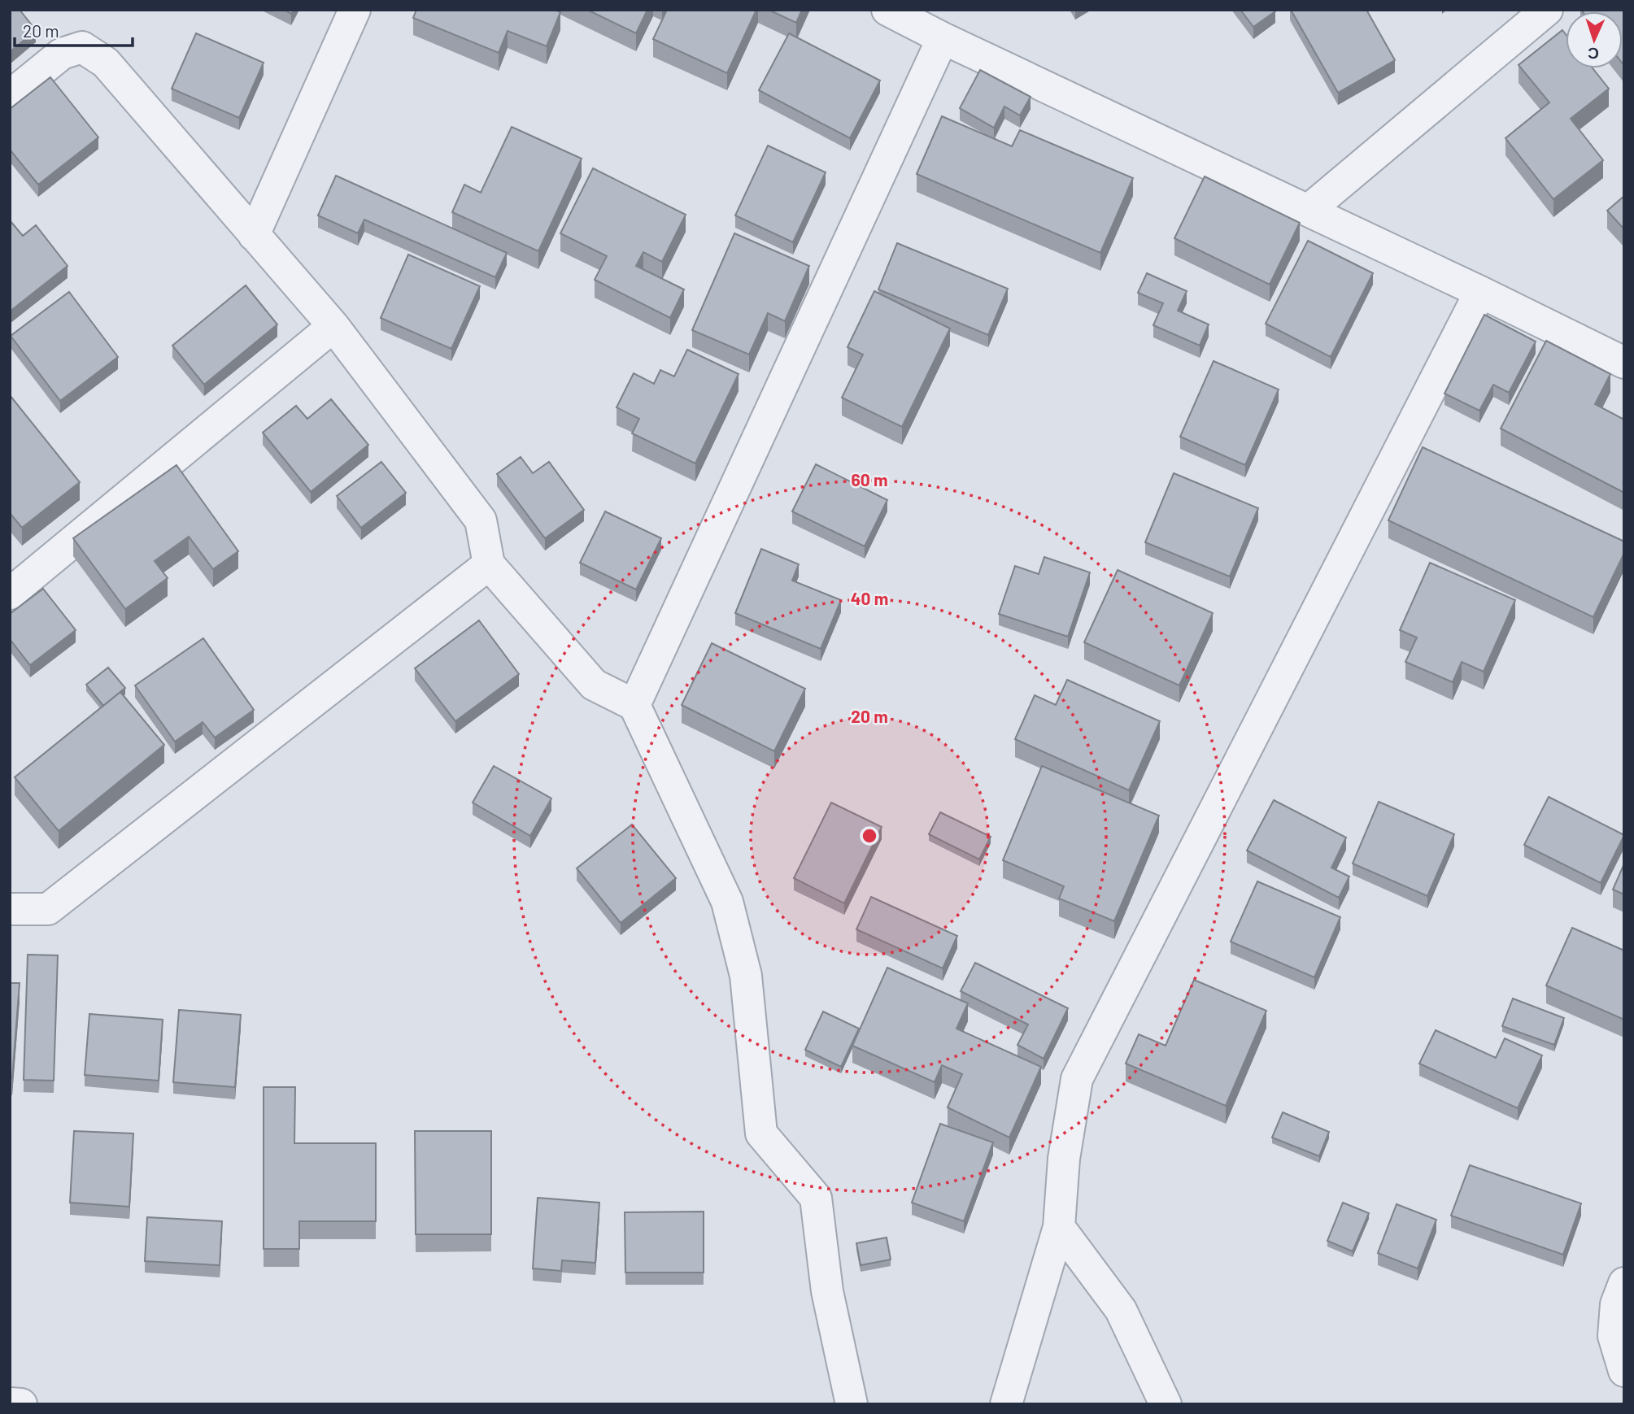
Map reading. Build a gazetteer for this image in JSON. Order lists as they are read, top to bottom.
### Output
{
  "scale_bar": "20 m",
  "north": "bottom",
  "rings": ["60 m", "40 m", "20 m"]
}
